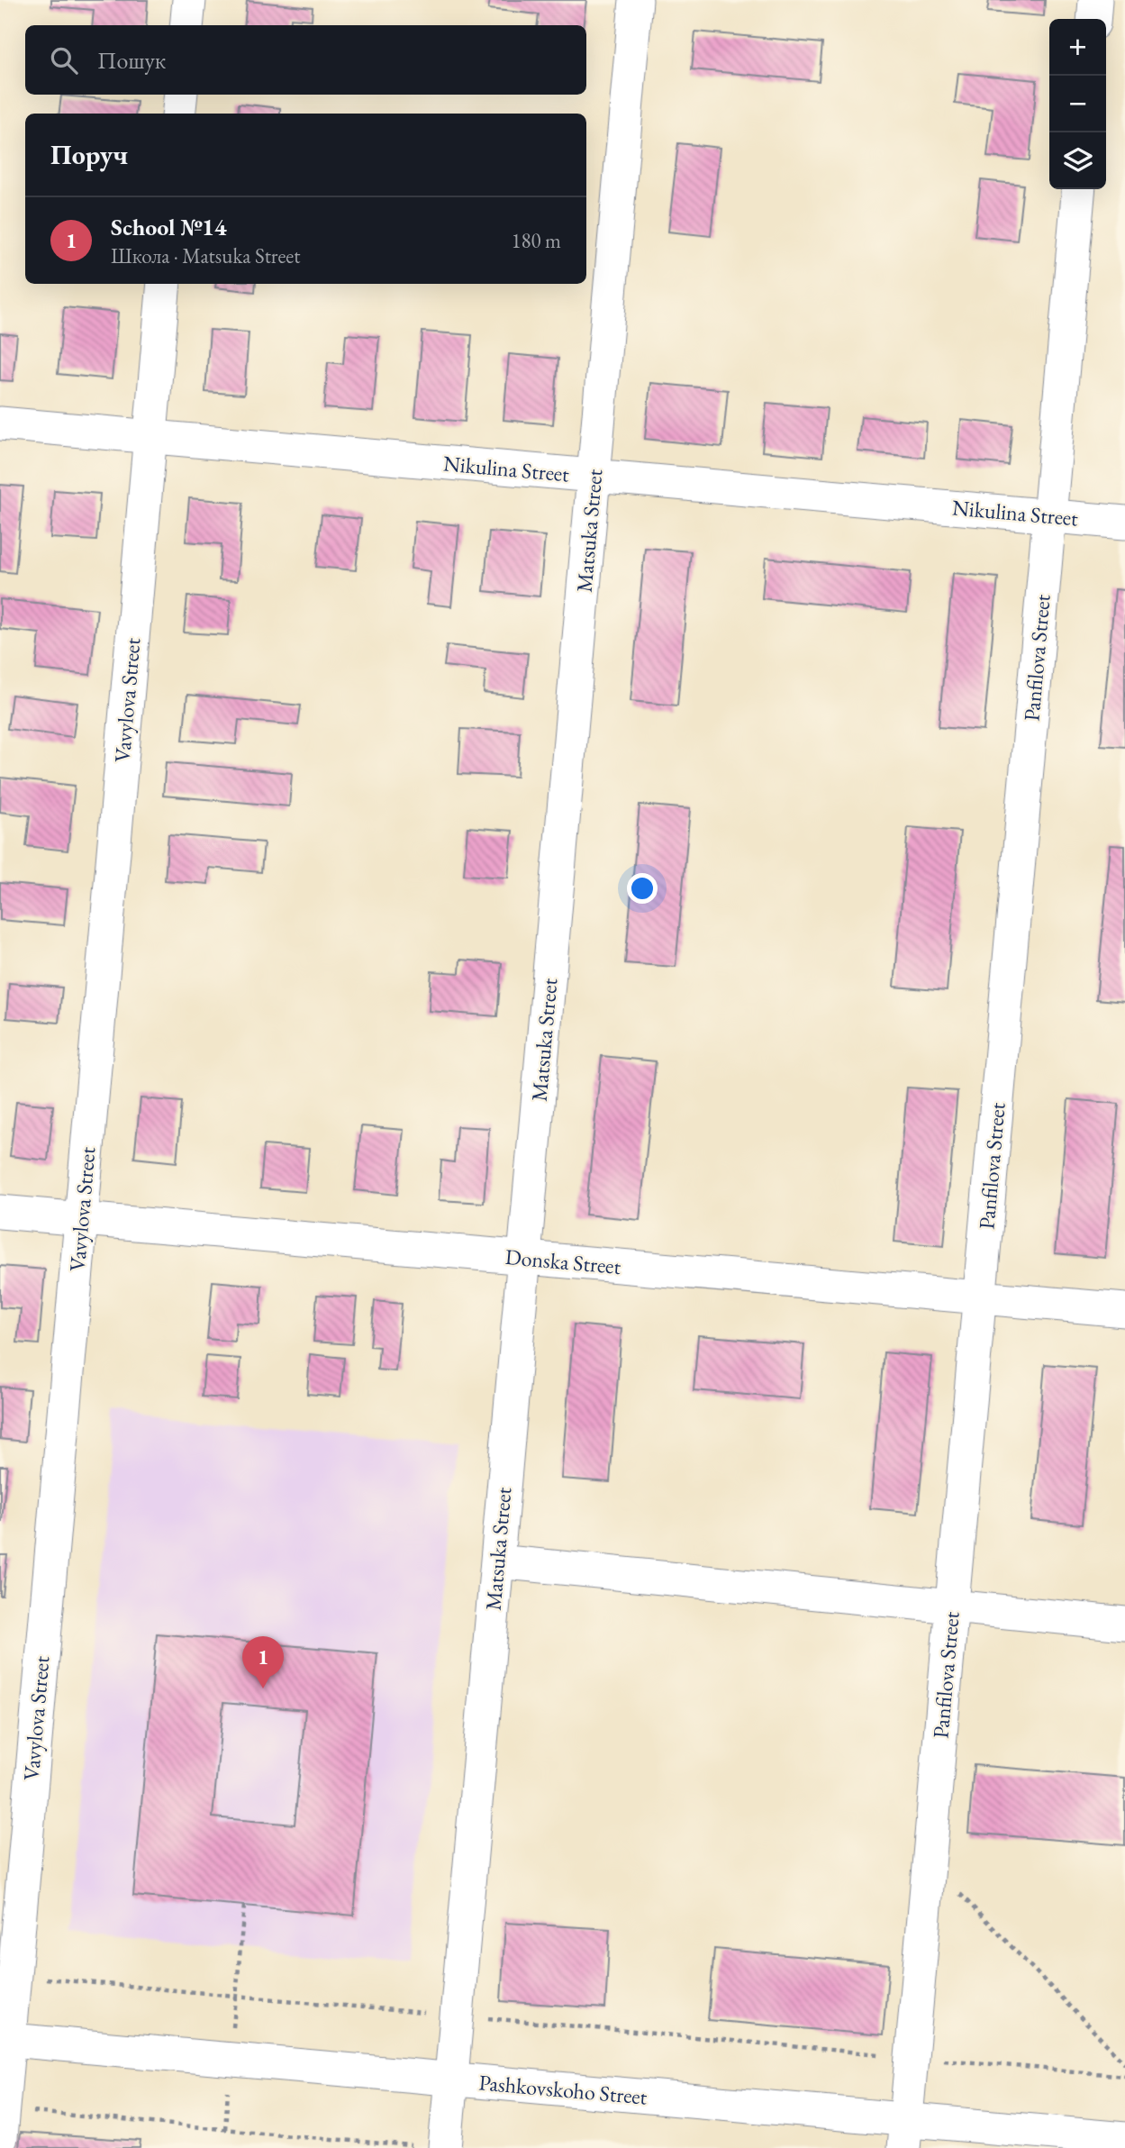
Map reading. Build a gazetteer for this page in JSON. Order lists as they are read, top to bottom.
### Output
{
  "streets": {
    "street": [
      "Nikulina Street",
      "Matsuka Street",
      "Panfilova Street",
      "Vavylova Street",
      "Donska Street",
      "Pashkovskoho Street"
    ]
  },
  "crossings": [
    ["Nikulina Street", "Matsuka Street"],
    ["Nikulina Street", "Panfilova Street"],
    ["Nikulina Street", "Vavylova Street"],
    ["Matsuka Street", "Donska Street"],
    ["Matsuka Street", "Pashkovskoho Street"],
    ["Panfilova Street", "Donska Street"],
    ["Panfilova Street", "Pashkovskoho Street"],
    ["Vavylova Street", "Donska Street"],
    ["Vavylova Street", "Pashkovskoho Street"]
  ],
  "page": {
    "map_buttons": ["+", "−"],
    "search": "Пошук",
    "heading": "Поруч",
    "list": [
      {
        "mark": "1",
        "name": "School №14",
        "note": "Школа · Matsuka Street",
        "value": "180 m"
      }
    ],
    "pins": "1"
  }
}
